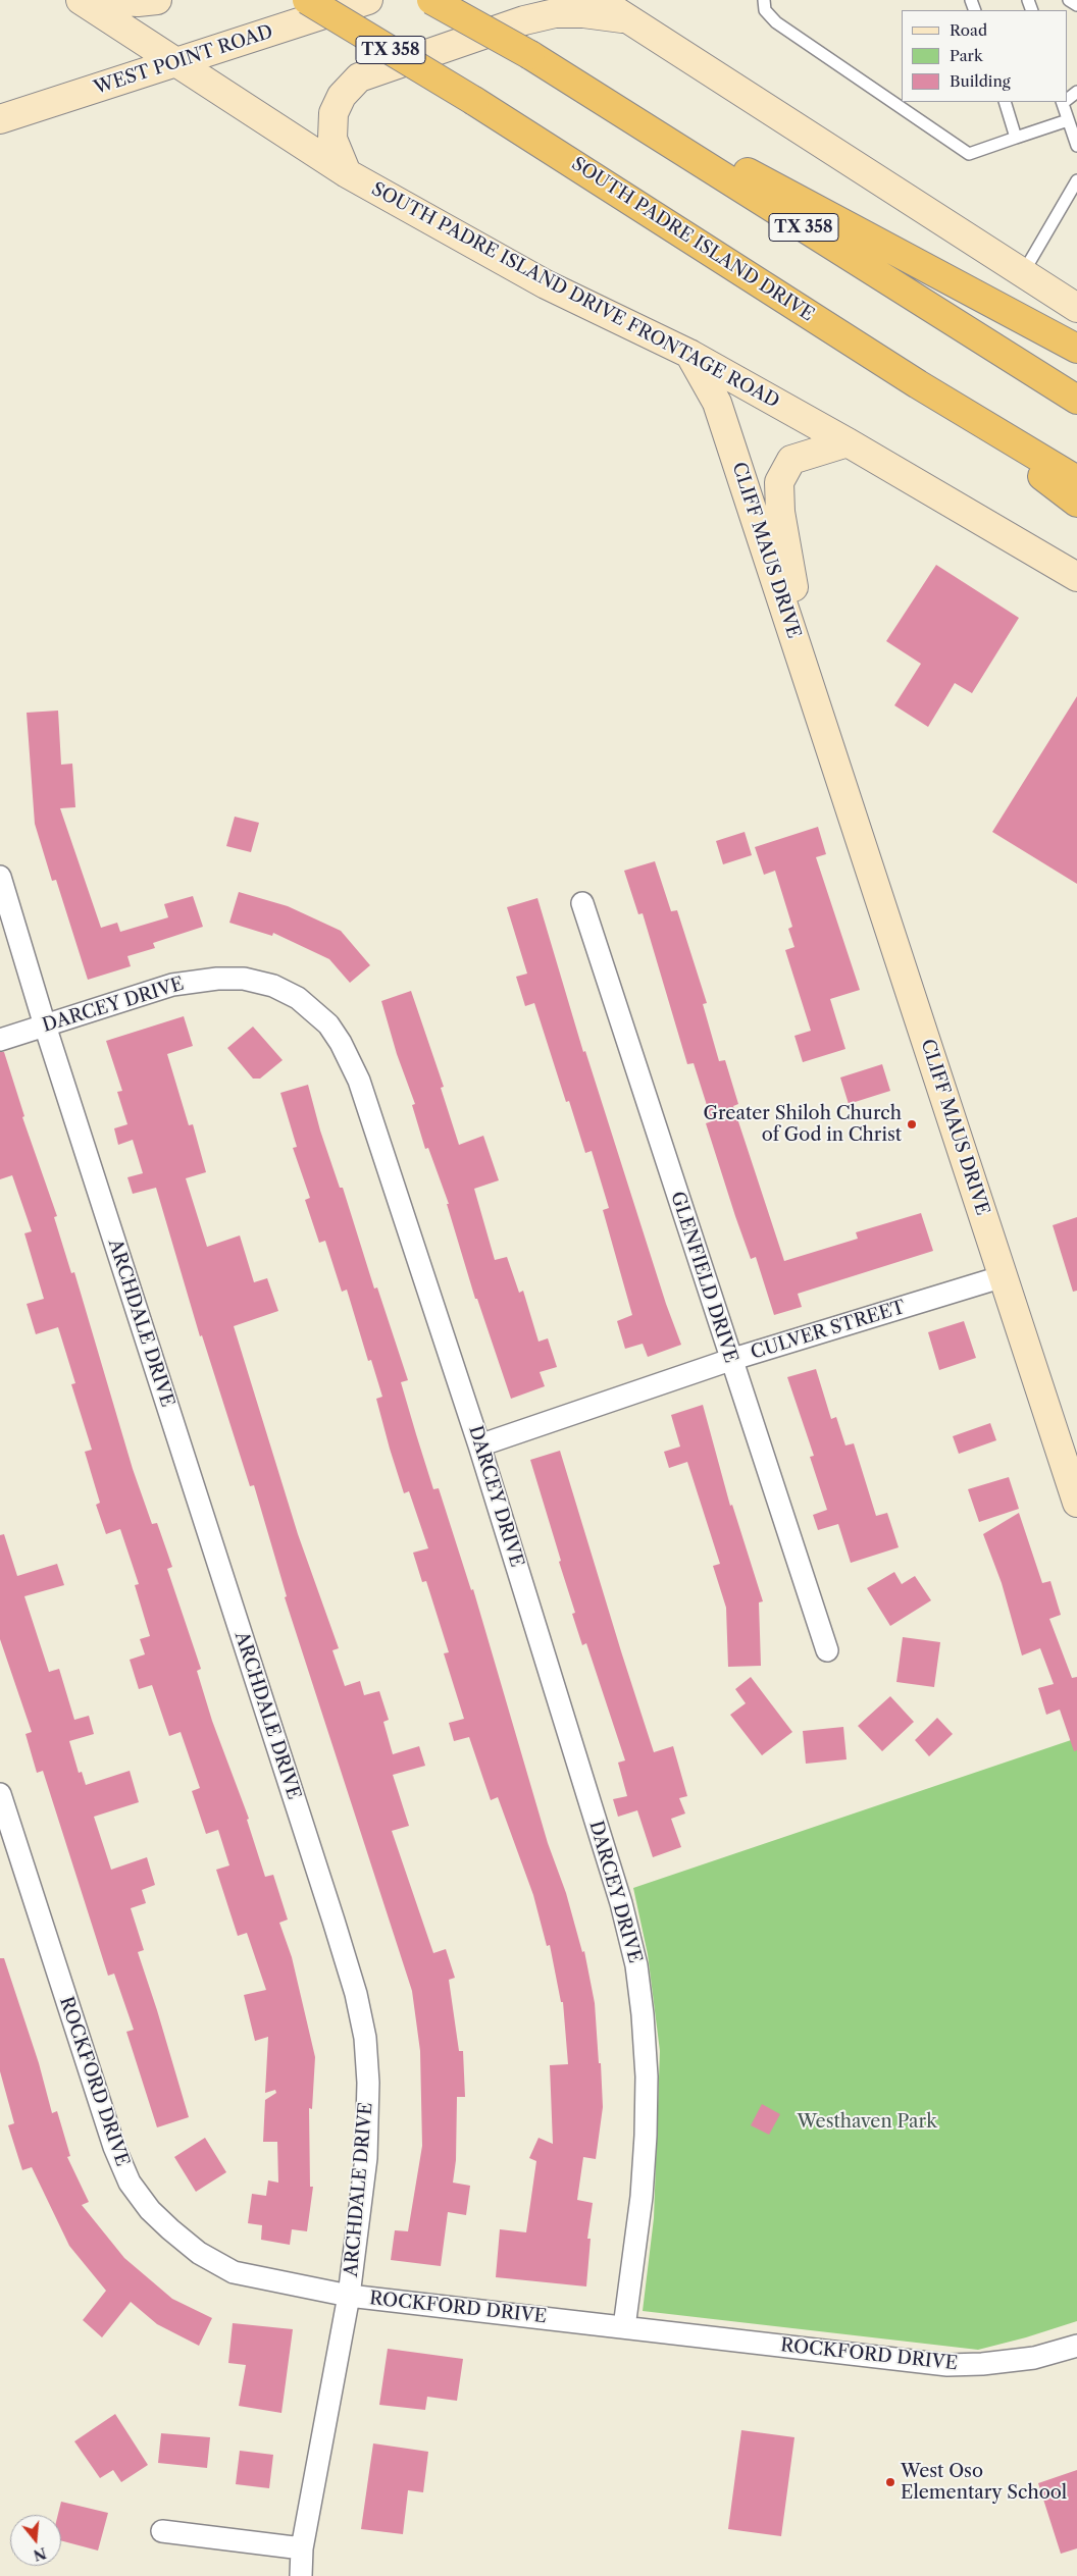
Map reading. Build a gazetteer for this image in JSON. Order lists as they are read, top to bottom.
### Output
{
  "streets": {
    "highway": ["TX 358", "SOUTH PADRE ISLAND DRIVE"],
    "main road": ["WEST POINT ROAD", "SOUTH PADRE ISLAND DRIVE FRONTAGE ROAD", "CLIFF MAUS DRIVE"],
    "street": [
      "DARCEY DRIVE",
      "GLENFIELD DRIVE",
      "ARCHDALE DRIVE",
      "CULVER STREET",
      "ROCKFORD DRIVE"
    ]
  },
  "crossings": [
    ["WEST POINT ROAD", "SOUTH PADRE ISLAND DRIVE FRONTAGE ROAD"],
    ["SOUTH PADRE ISLAND DRIVE FRONTAGE ROAD", "CLIFF MAUS DRIVE"],
    ["CLIFF MAUS DRIVE", "CULVER STREET"],
    ["DARCEY DRIVE", "ARCHDALE DRIVE"],
    ["DARCEY DRIVE", "CULVER STREET"],
    ["DARCEY DRIVE", "ROCKFORD DRIVE"],
    ["GLENFIELD DRIVE", "CULVER STREET"],
    ["ARCHDALE DRIVE", "ROCKFORD DRIVE"]
  ],
  "parks": ["Westhaven Park"],
  "places": ["Greater Shiloh Church of God in Christ", "West Oso Elementary School"],
  "legend": ["Road", "Park", "Building"],
  "north": "bottom"
}
